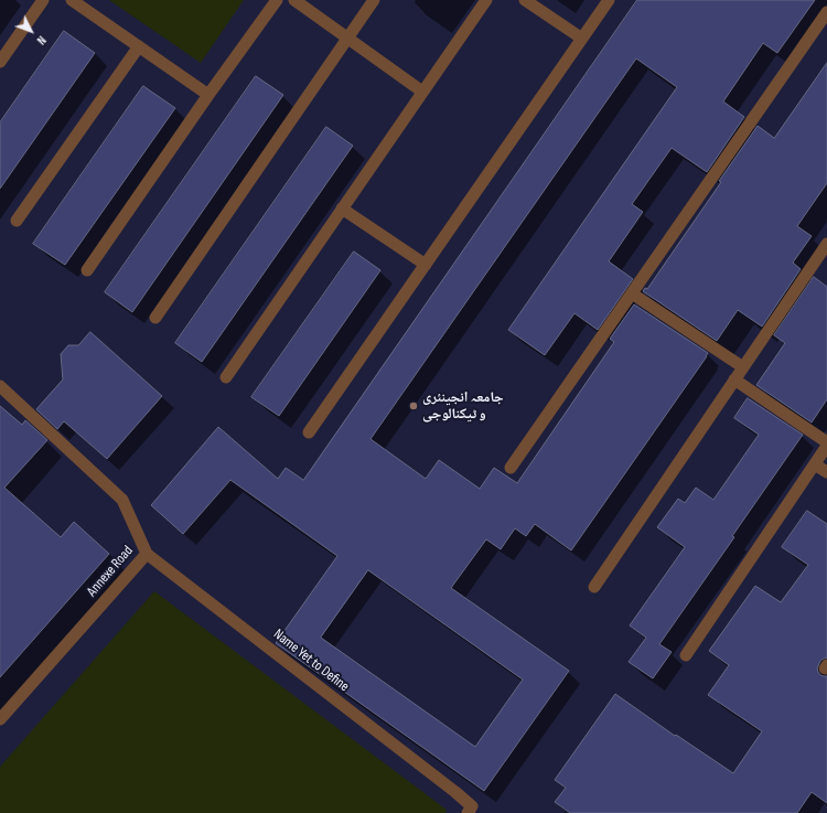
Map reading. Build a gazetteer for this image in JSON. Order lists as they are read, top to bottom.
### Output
{
  "streets": {
    "street": ["Annexe Road", "Name Yet to Define"]
  },
  "crossings": [
    ["Annexe Road", "Name Yet to Define"]
  ],
  "places": ["جامعہ انجینئری و ٹیکنالوجی"],
  "north": "bottom right"
}
